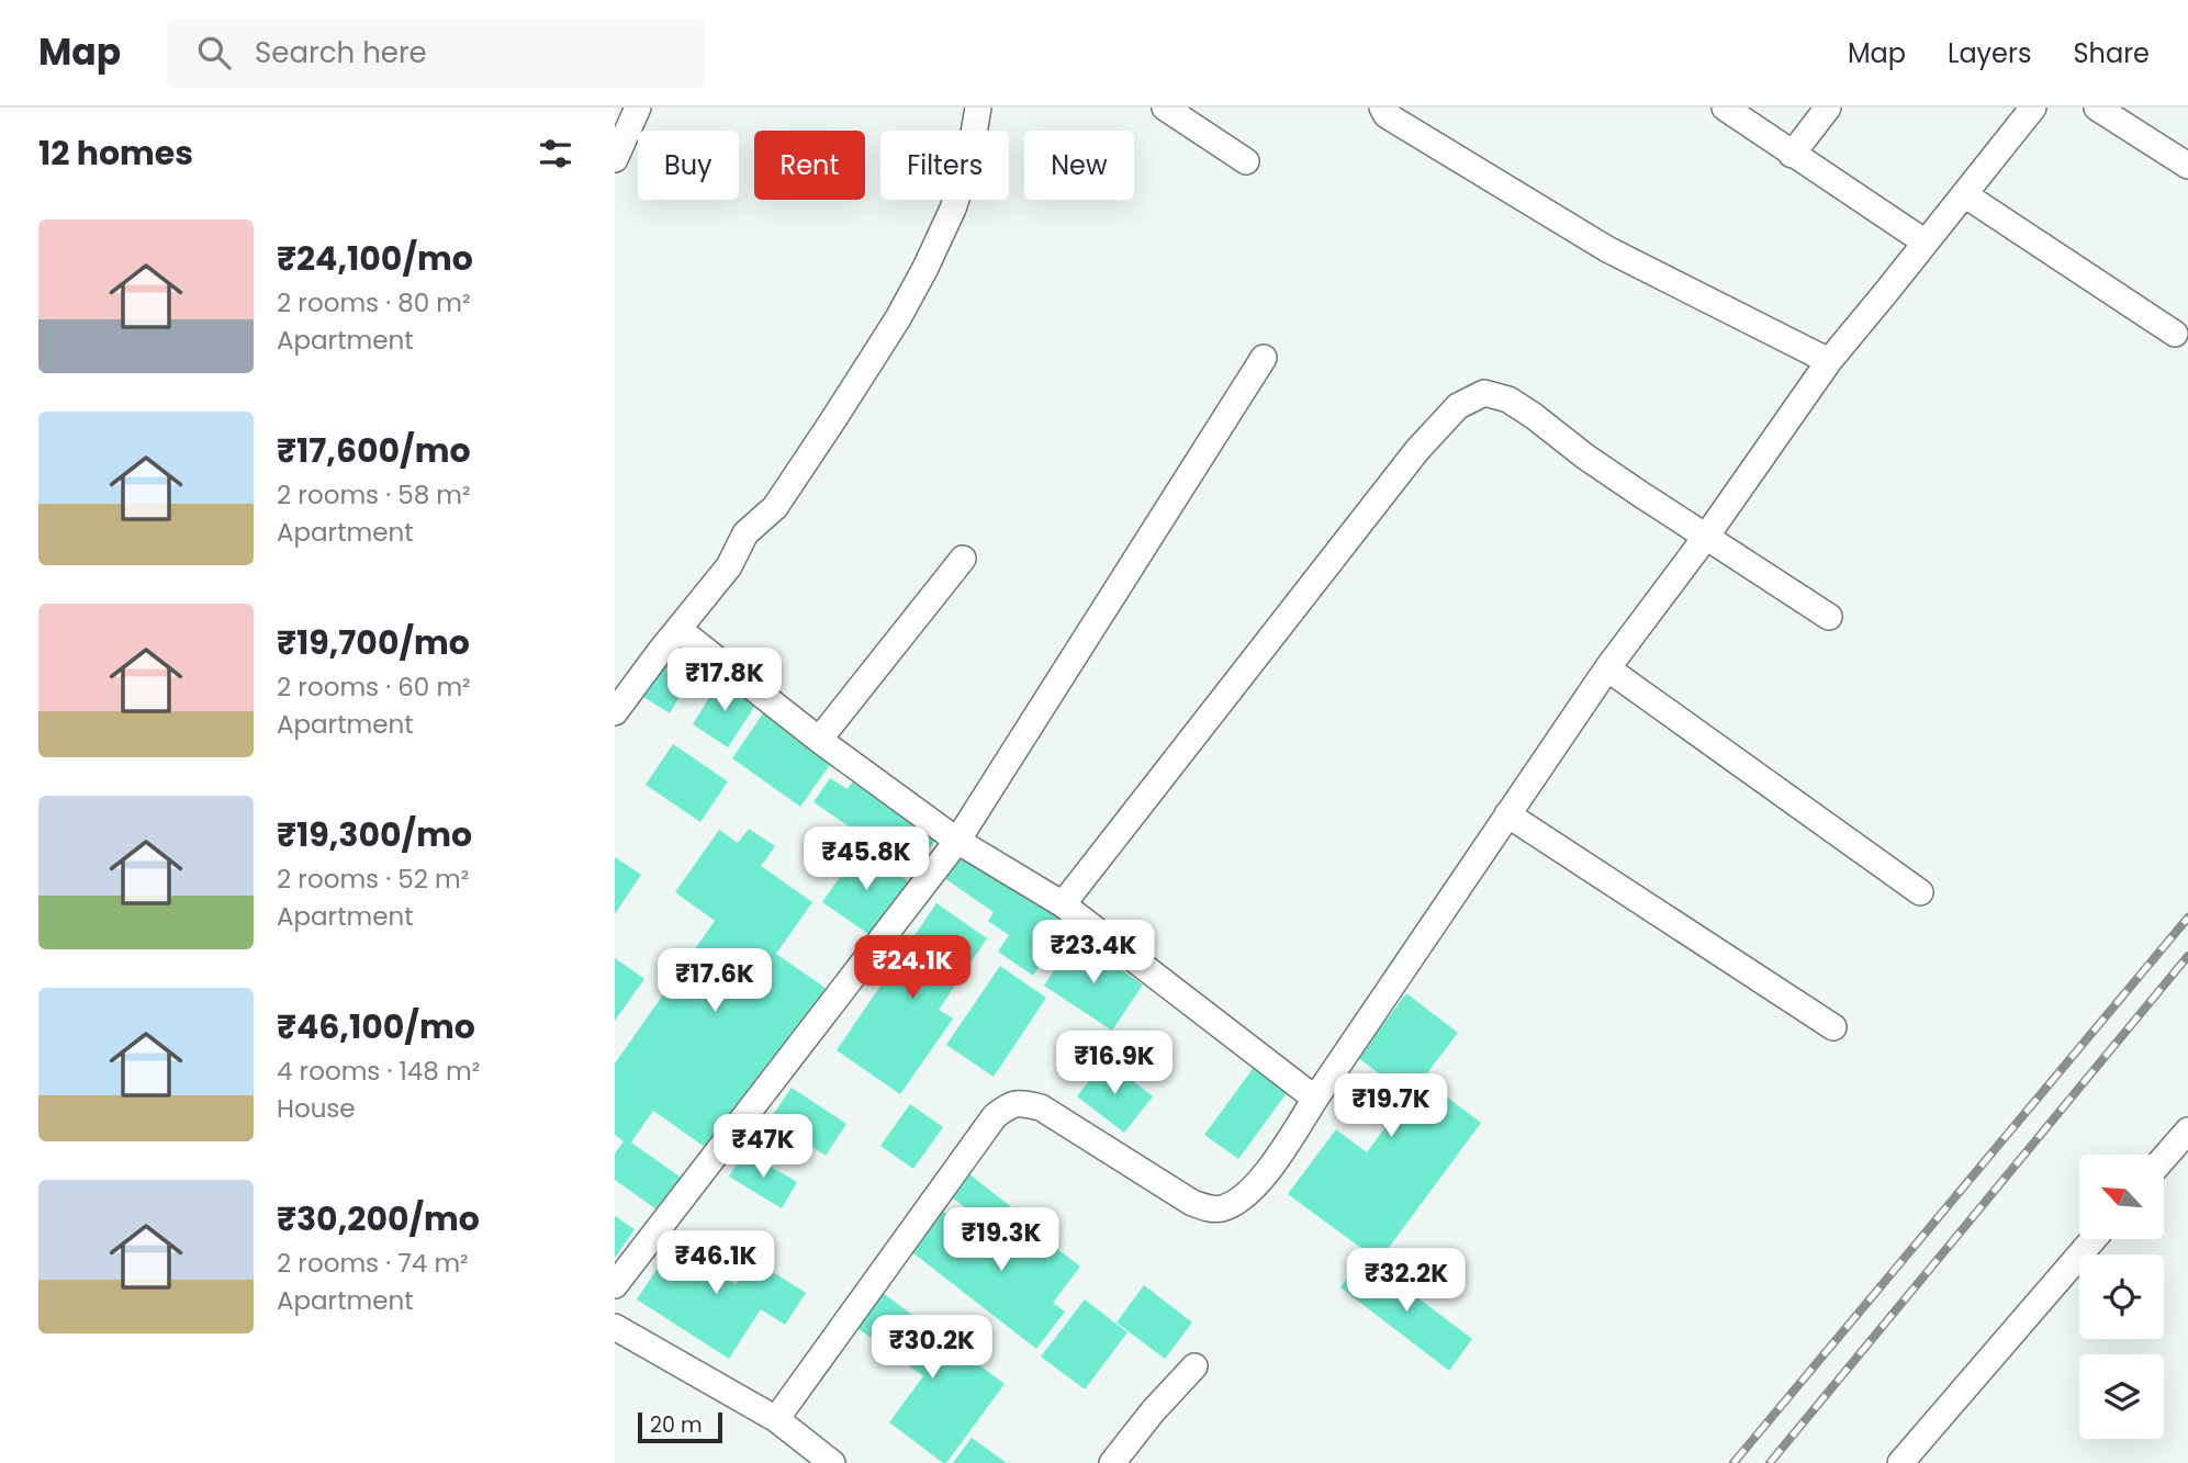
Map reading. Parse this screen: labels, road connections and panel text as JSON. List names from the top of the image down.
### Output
{
  "scale_bar": "20 m",
  "north": "top left",
  "page": {
    "header": "Map",
    "search": "Search here",
    "nav": ["Map", "Layers", "Share"],
    "heading": "12 homes",
    "chip": [
      "Buy",
      "Rent",
      "Filters",
      "New"
    ],
    "list": [
      {
        "name": "₹24,100/mo",
        "note": "2 rooms · 80 m² · Apartment"
      },
      {
        "name": "₹17,600/mo",
        "note": "2 rooms · 58 m² · Apartment"
      },
      {
        "name": "₹19,700/mo",
        "note": "2 rooms · 60 m² · Apartment"
      },
      {
        "name": "₹19,300/mo",
        "note": "2 rooms · 52 m² · Apartment"
      },
      {
        "name": "₹46,100/mo",
        "note": "4 rooms · 148 m² · House"
      },
      {
        "name": "₹30,200/mo",
        "note": "2 rooms · 74 m² · Apartment"
      }
    ],
    "price": [
      "₹17.8K",
      "₹45.8K",
      "₹23.4K",
      "₹24.1K",
      "₹17.6K",
      "₹16.9K",
      "₹19.7K",
      "₹47K",
      "₹19.3K",
      "₹46.1K",
      "₹32.2K",
      "₹30.2K"
    ],
    "scale": "20 m"
  }
}
